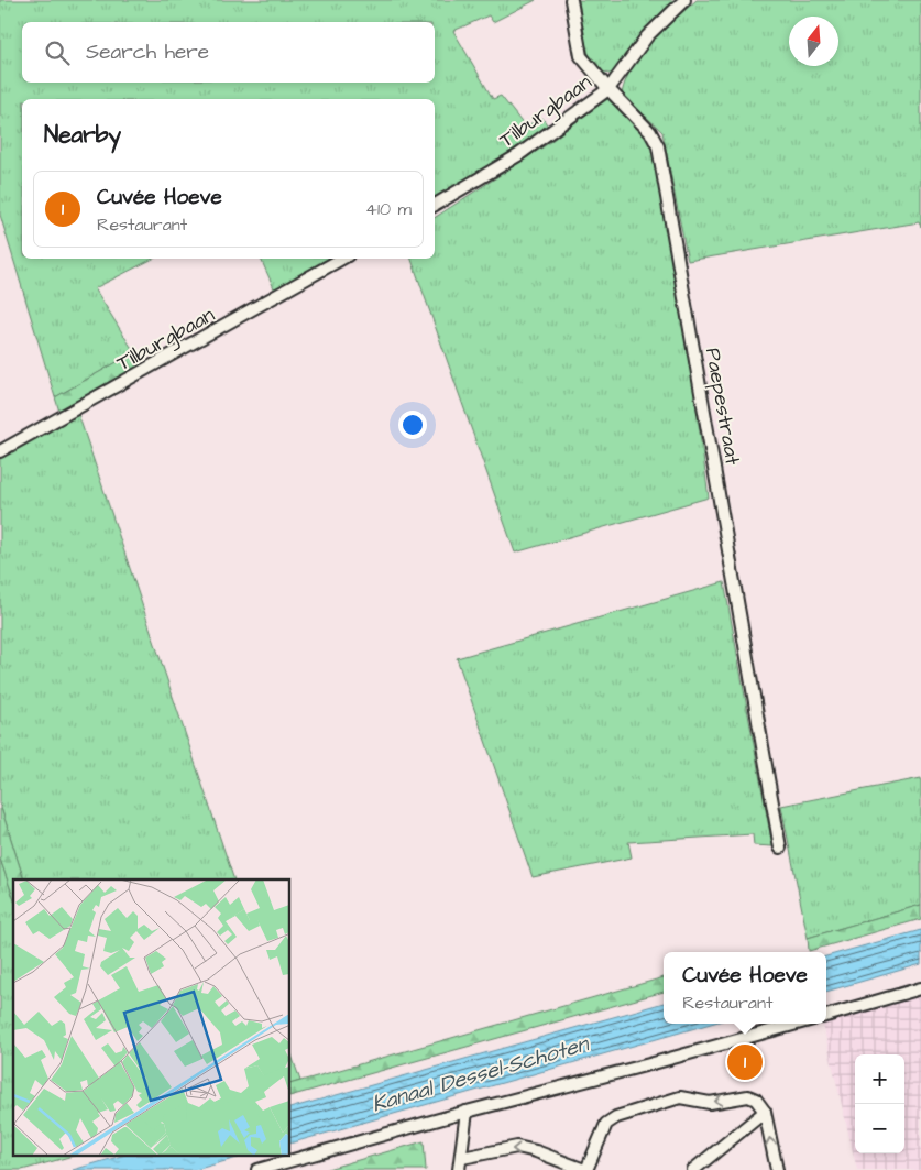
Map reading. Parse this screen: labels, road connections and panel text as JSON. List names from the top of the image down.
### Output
{
  "streets": {
    "street": ["Tilburgbaan", "Paepestraat"]
  },
  "crossings": [
    ["Tilburgbaan", "Paepestraat"]
  ],
  "water": ["Kanaal Dessel-Schoten"],
  "north": "top",
  "page": {
    "search": "Search here",
    "heading": "Nearby",
    "list": [
      {
        "mark": "1",
        "name": "Cuvée Hoeve",
        "note": "Restaurant",
        "value": "410 m"
      }
    ],
    "popup": ["Cuvée Hoeve", "Restaurant"],
    "pins": "1",
    "map_buttons": ["+", "−"]
  }
}
